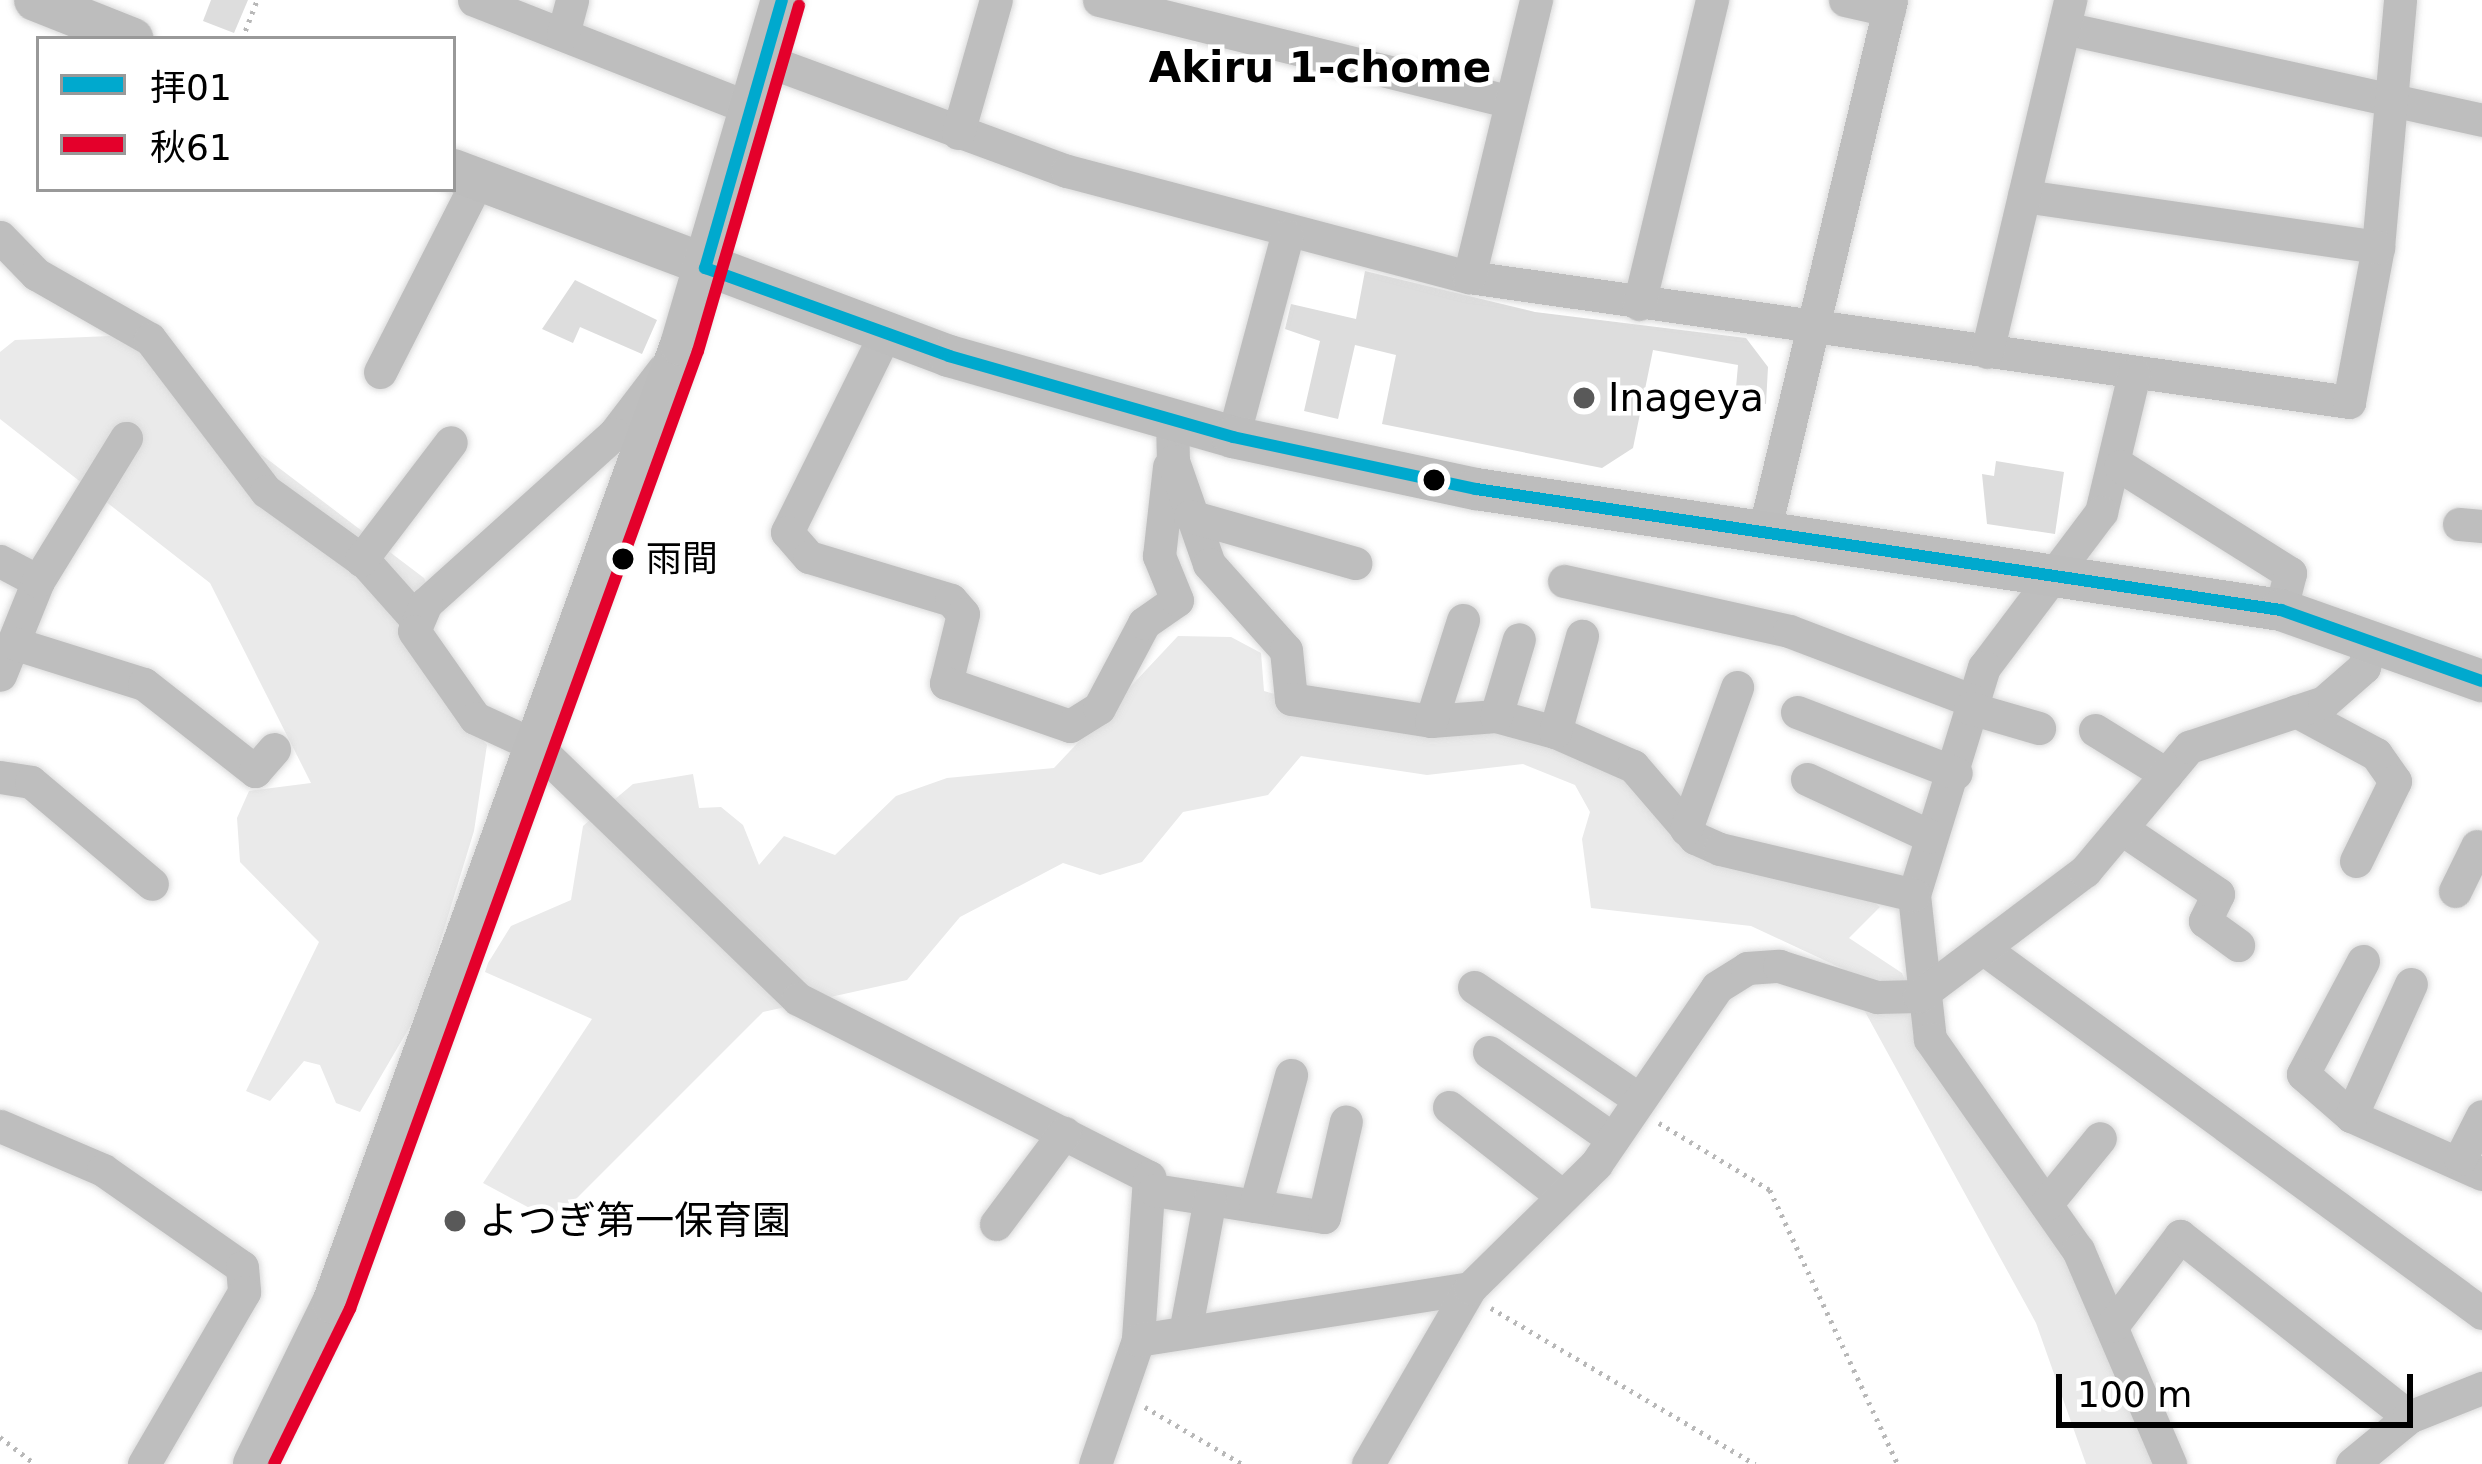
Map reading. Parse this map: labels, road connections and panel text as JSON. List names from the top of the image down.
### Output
{
  "districts": ["Akiru 1-chome"],
  "places": ["Inageya", "雨間", "よつぎ第一保育園"],
  "lines": ["transit line 拝01", "transit line 秋61"],
  "legend": ["拝01", "秋61"],
  "scale_bar": "100 m"
}
